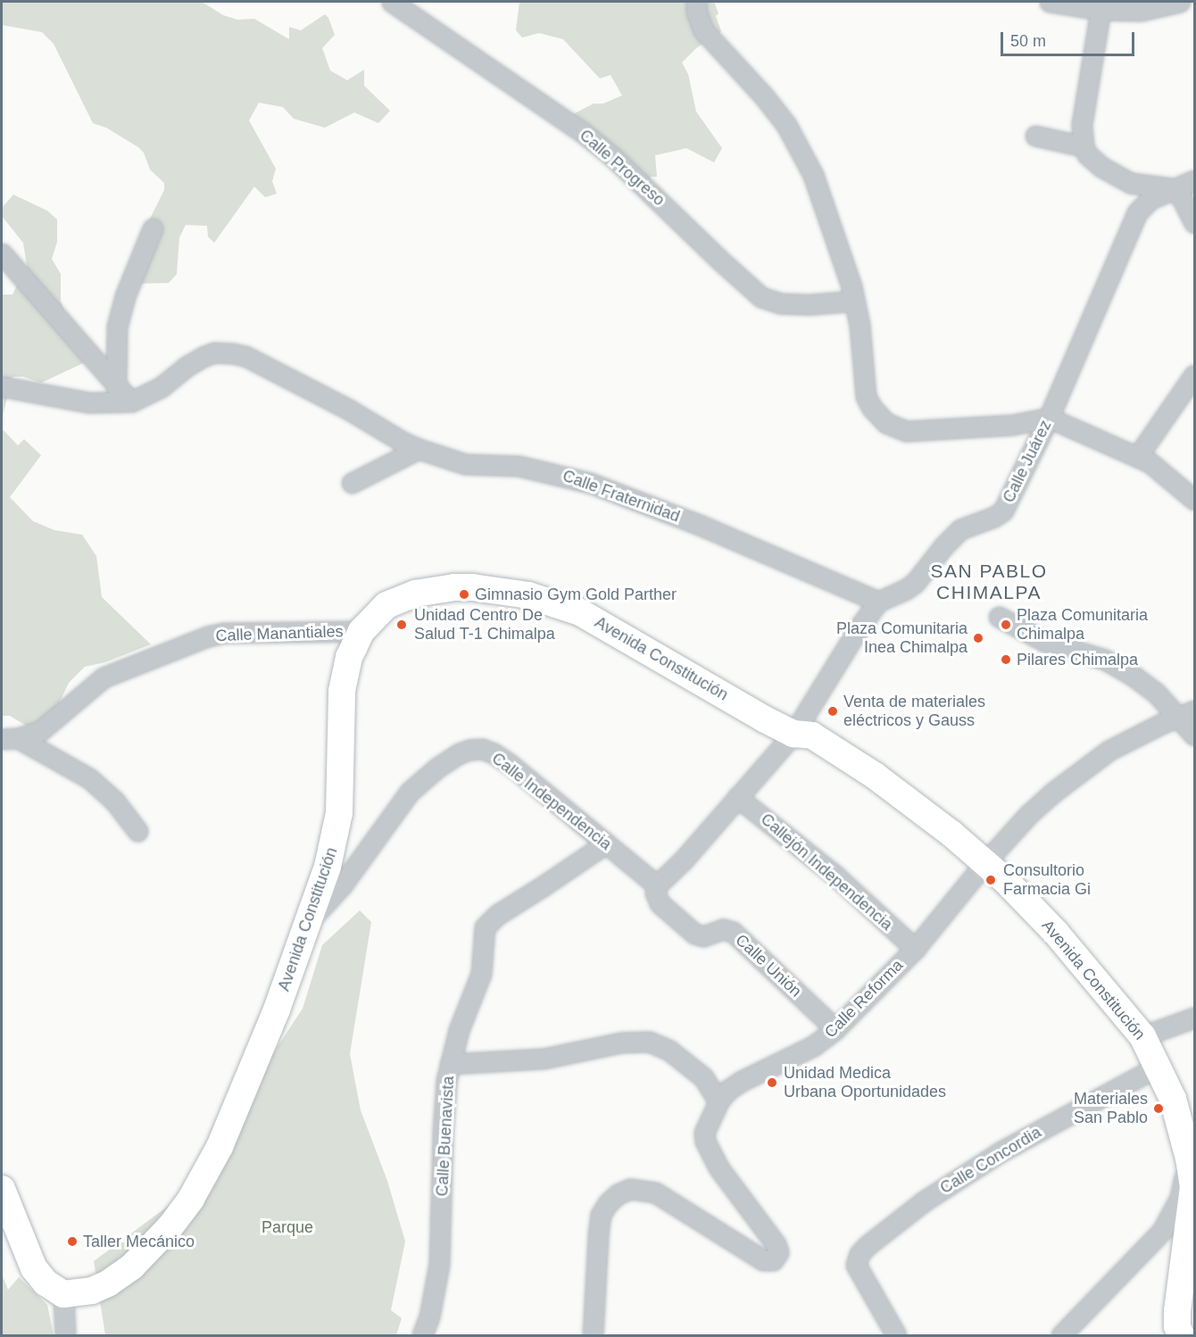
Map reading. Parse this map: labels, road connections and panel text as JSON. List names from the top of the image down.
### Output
{
  "streets": {
    "main road": ["Avenida Constitución"],
    "street": [
      "Calle Progreso",
      "Calle Juárez",
      "Calle Fraternidad",
      "Calle Manantiales",
      "Calle Independencia",
      "Callejón Independencia",
      "Calle Unión",
      "Calle Reforma",
      "Calle Buenavista",
      "Calle Concordia"
    ]
  },
  "crossings": [
    ["Calle Juárez", "Calle Fraternidad"],
    ["Calle Manantiales", "Avenida Constitución"],
    ["Avenida Constitución", "Calle Independencia"],
    ["Avenida Constitución", "Calle Reforma"],
    ["Avenida Constitución", "Calle Concordia"],
    ["Calle Independencia", "Calle Unión"],
    ["Calle Independencia", "Calle Buenavista"],
    ["Callejón Independencia", "Calle Reforma"],
    ["Calle Unión", "Calle Reforma"]
  ],
  "districts": ["SAN PABLO CHIMALPA"],
  "parks": ["Parque"],
  "places": [
    "Gimnasio Gym Gold Parther",
    "Unidad Centro De Salud T-1 Chimalpa",
    "Plaza Comunitaria Chimalpa",
    "Plaza Comunitaria Inea Chimalpa",
    "Pilares Chimalpa",
    "Venta de materiales eléctricos y Gauss",
    "Consultorio Farmacia Gi",
    "Unidad Medica Urbana Oportunidades",
    "Materiales San Pablo",
    "Taller Mecánico"
  ],
  "scale_bar": "50 m"
}
